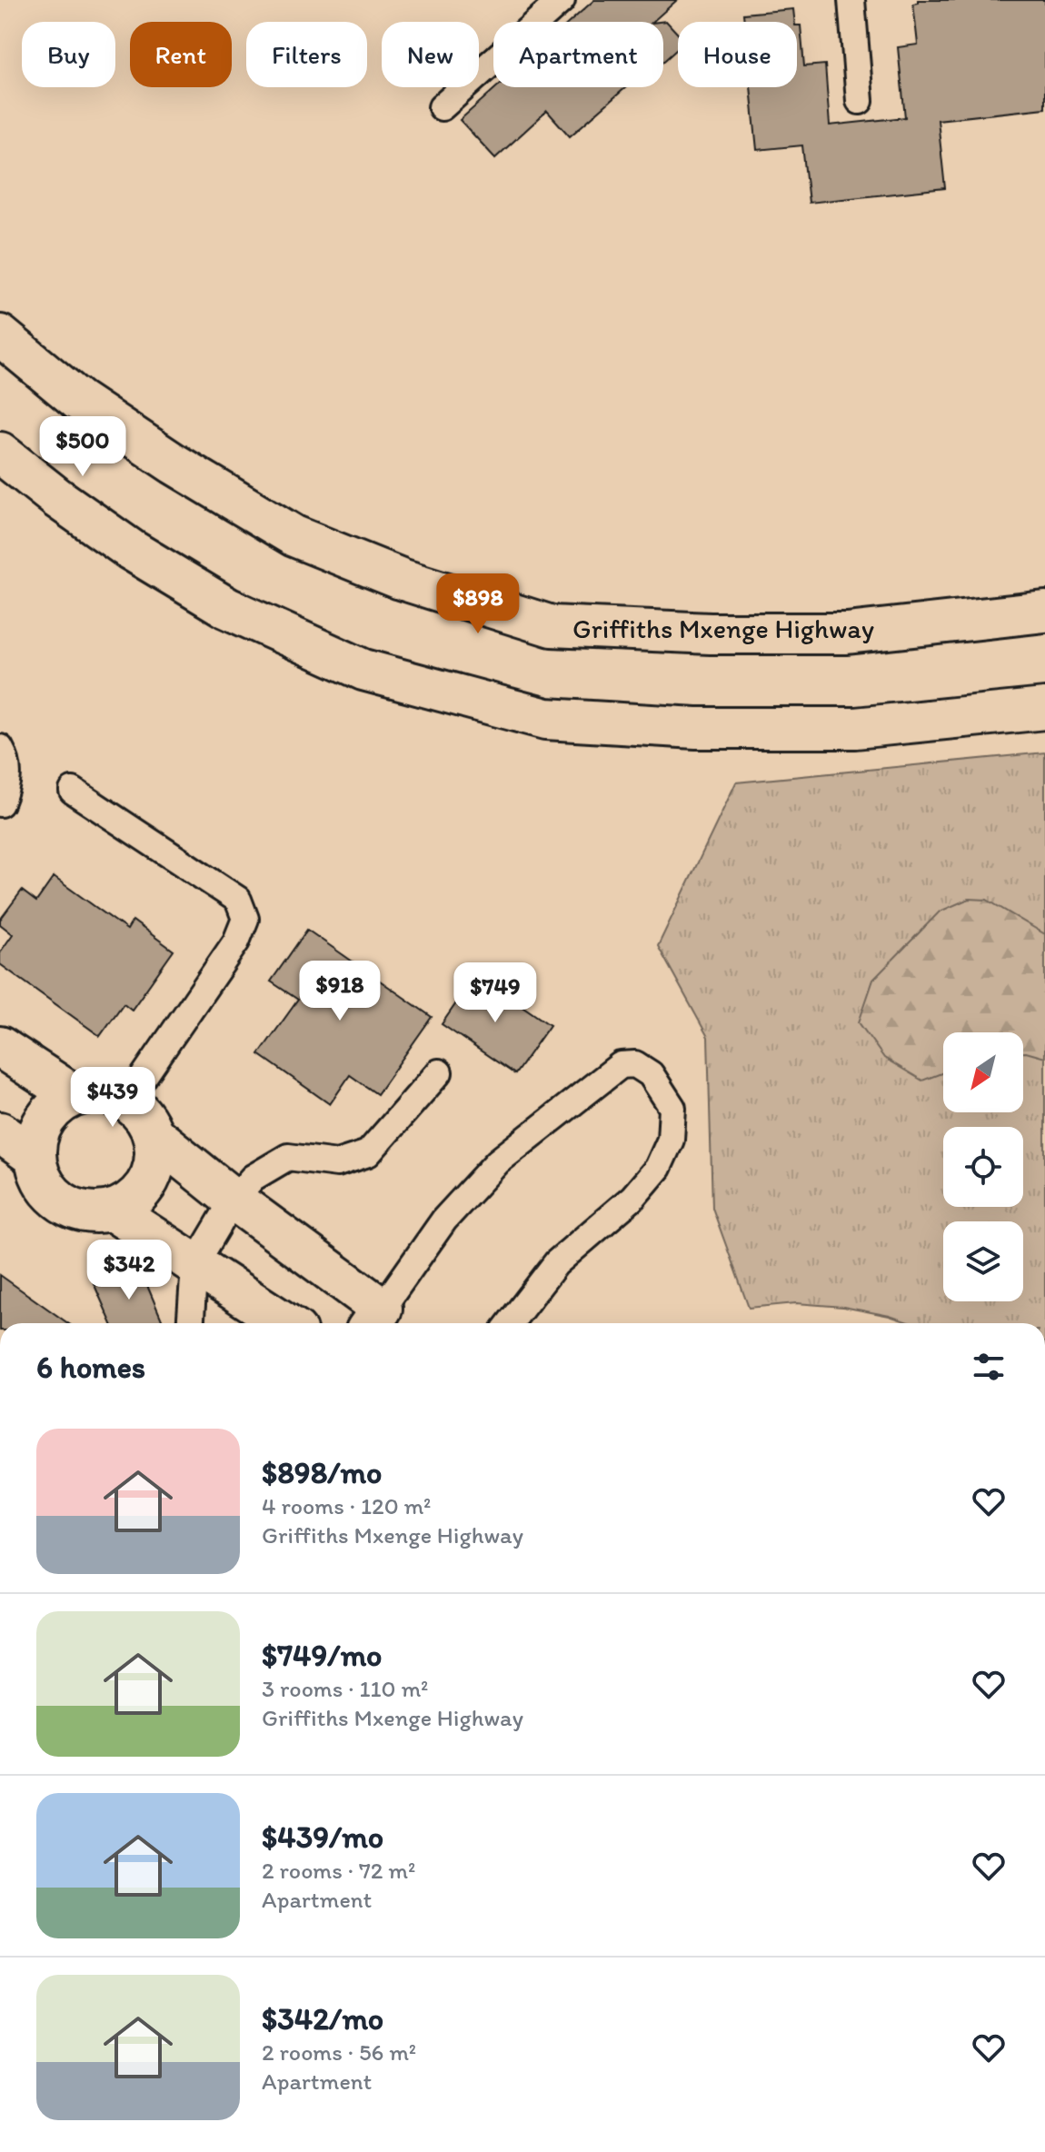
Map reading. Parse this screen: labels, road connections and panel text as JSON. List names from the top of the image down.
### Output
{
  "streets": {
    "street": ["Griffiths Mxenge Highway"]
  },
  "north": "bottom left",
  "page": {
    "chip": [
      "Buy",
      "Rent",
      "Filters",
      "New",
      "Apartment",
      "House"
    ],
    "price": [
      "$500",
      "$898",
      "$918",
      "$749",
      "$439",
      "$342"
    ],
    "heading": "6 homes",
    "list": [
      {
        "name": "$898/mo",
        "note": "4 rooms · 120 m² · Griffiths Mxenge Highway"
      },
      {
        "name": "$749/mo",
        "note": "3 rooms · 110 m² · Griffiths Mxenge Highway"
      },
      {
        "name": "$439/mo",
        "note": "2 rooms · 72 m² · Apartment"
      },
      {
        "name": "$342/mo",
        "note": "2 rooms · 56 m² · Apartment"
      }
    ]
  }
}
